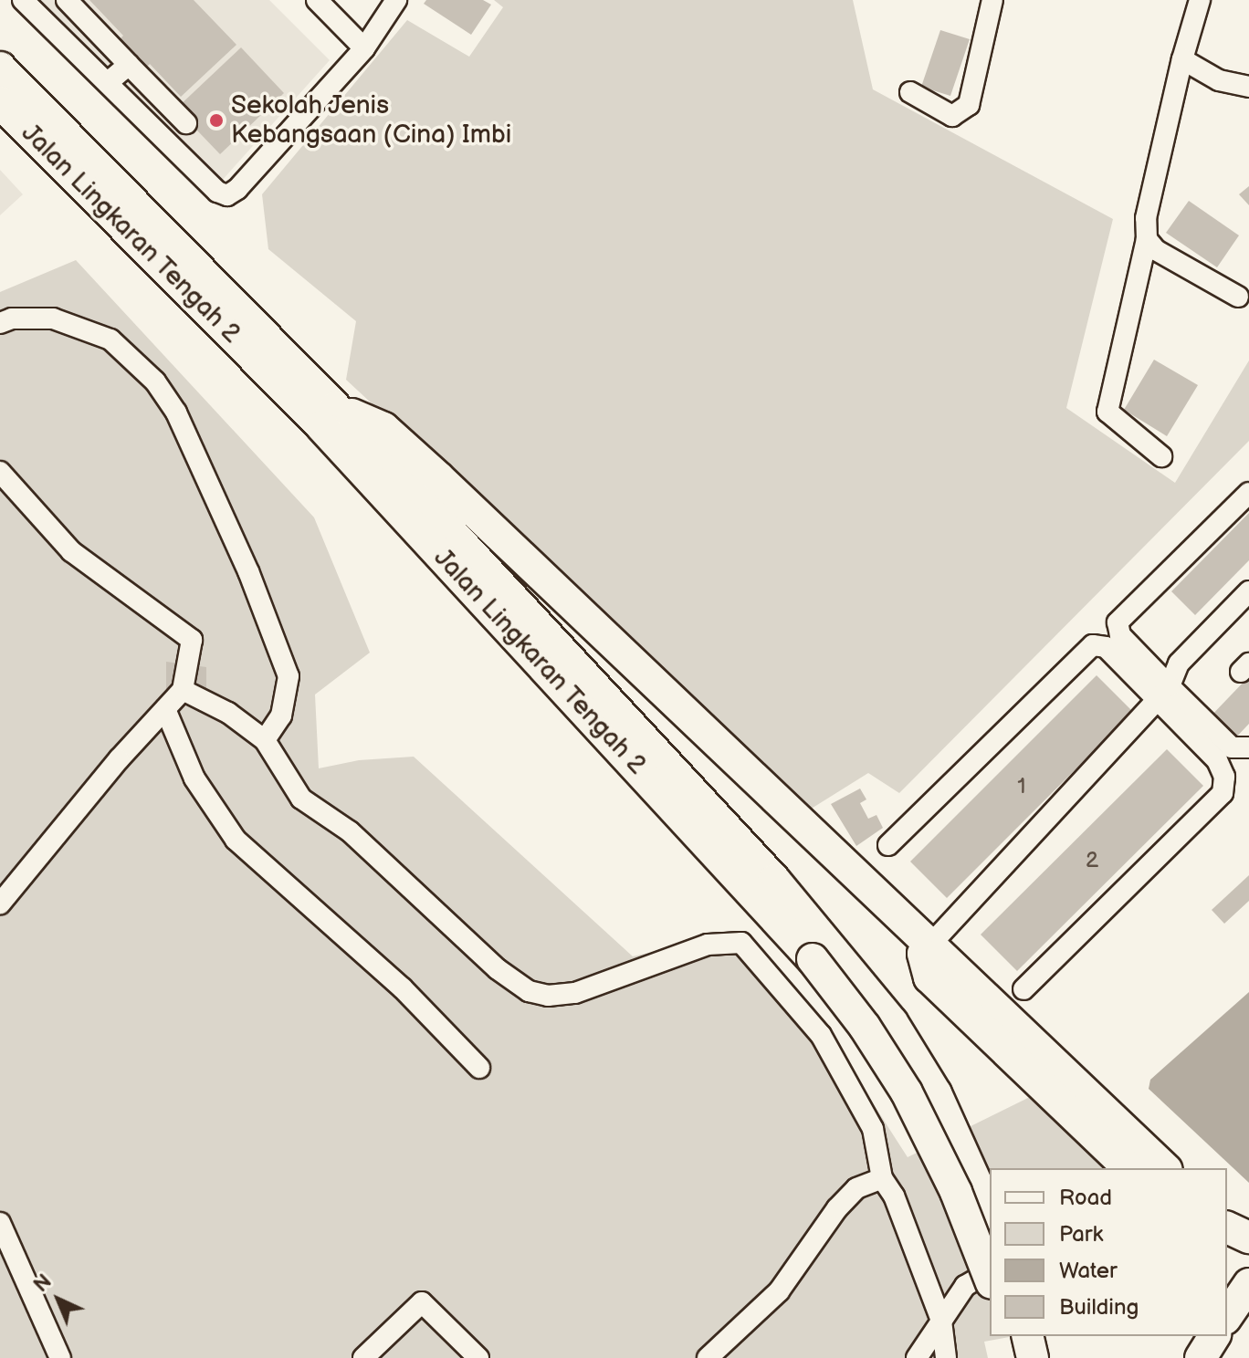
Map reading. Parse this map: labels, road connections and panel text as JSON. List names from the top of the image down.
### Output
{
  "streets": {
    "highway": ["Jalan Lingkaran Tengah 2"]
  },
  "places": ["Sekolah Jenis Kebangsaan (Cina) Imbi"],
  "house_numbers": ["1", "2"],
  "legend": [
    "Road",
    "Park",
    "Water",
    "Building"
  ],
  "north": "top left"
}
